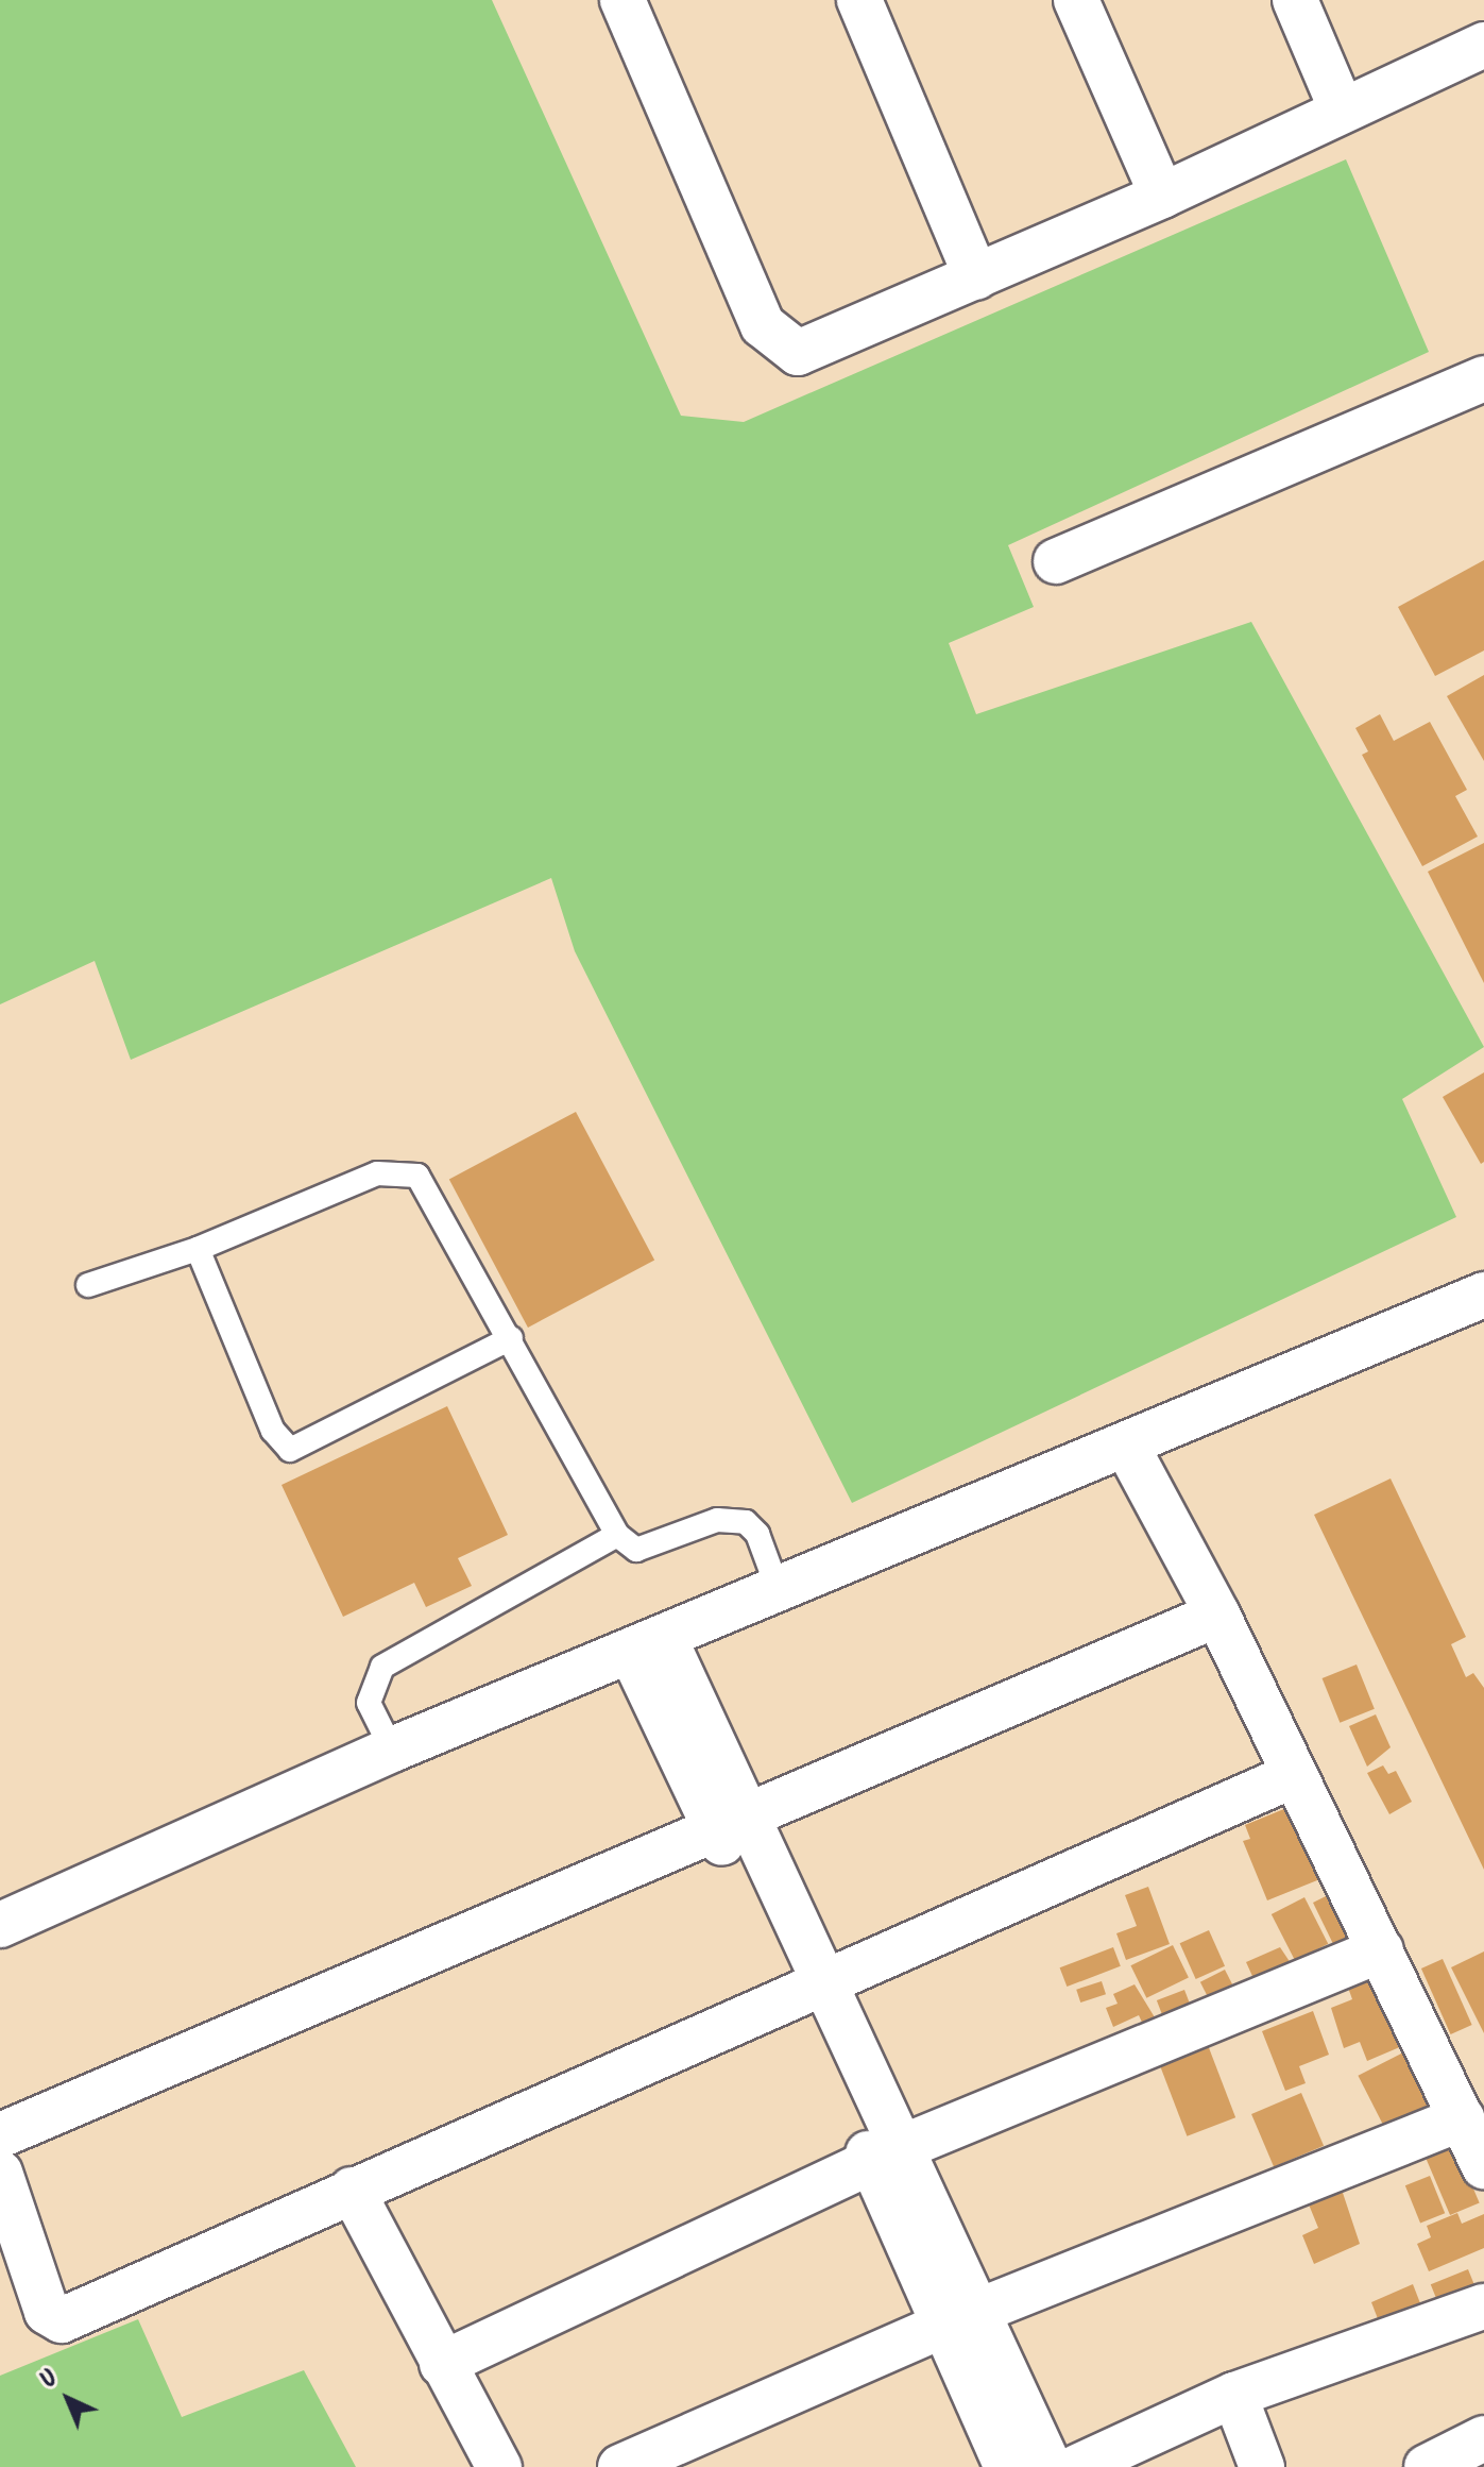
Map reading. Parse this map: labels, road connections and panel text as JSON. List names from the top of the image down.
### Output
{
  "north": "top left"
}
